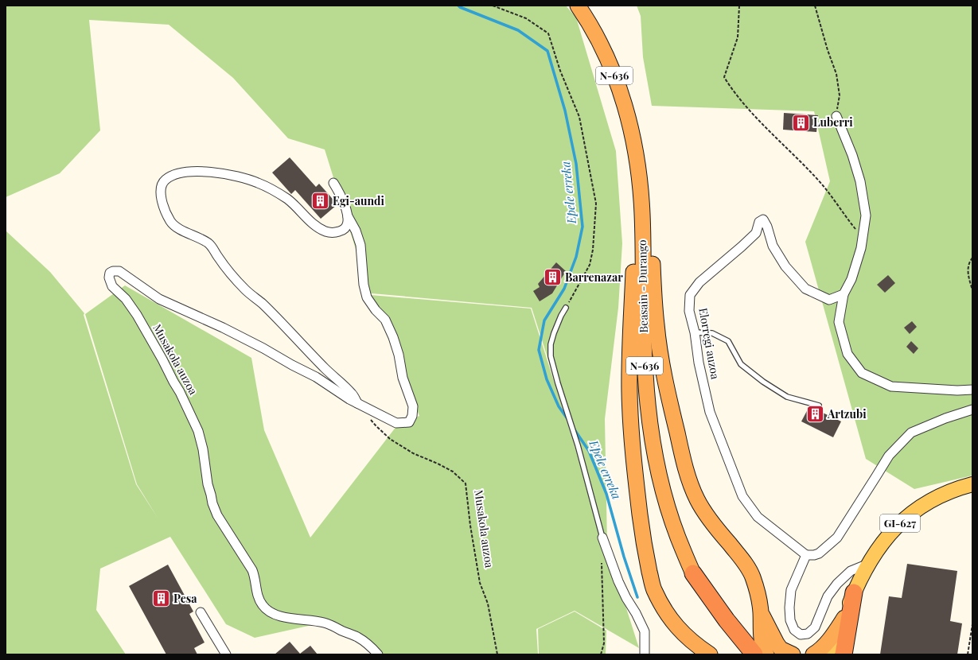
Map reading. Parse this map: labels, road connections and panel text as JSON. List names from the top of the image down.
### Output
{
  "streets": {
    "highway": ["N-636", "Beasain - Durango"],
    "main road": ["GI-627"],
    "street": ["Elorregi auzoa", "Musakola auzoa"]
  },
  "water": ["Epele erreka"],
  "places": {
    "building": [
      "Luberri",
      "Egi-aundi",
      "Barrenazar",
      "Artzubi",
      "Pesa"
    ]
  }
}
